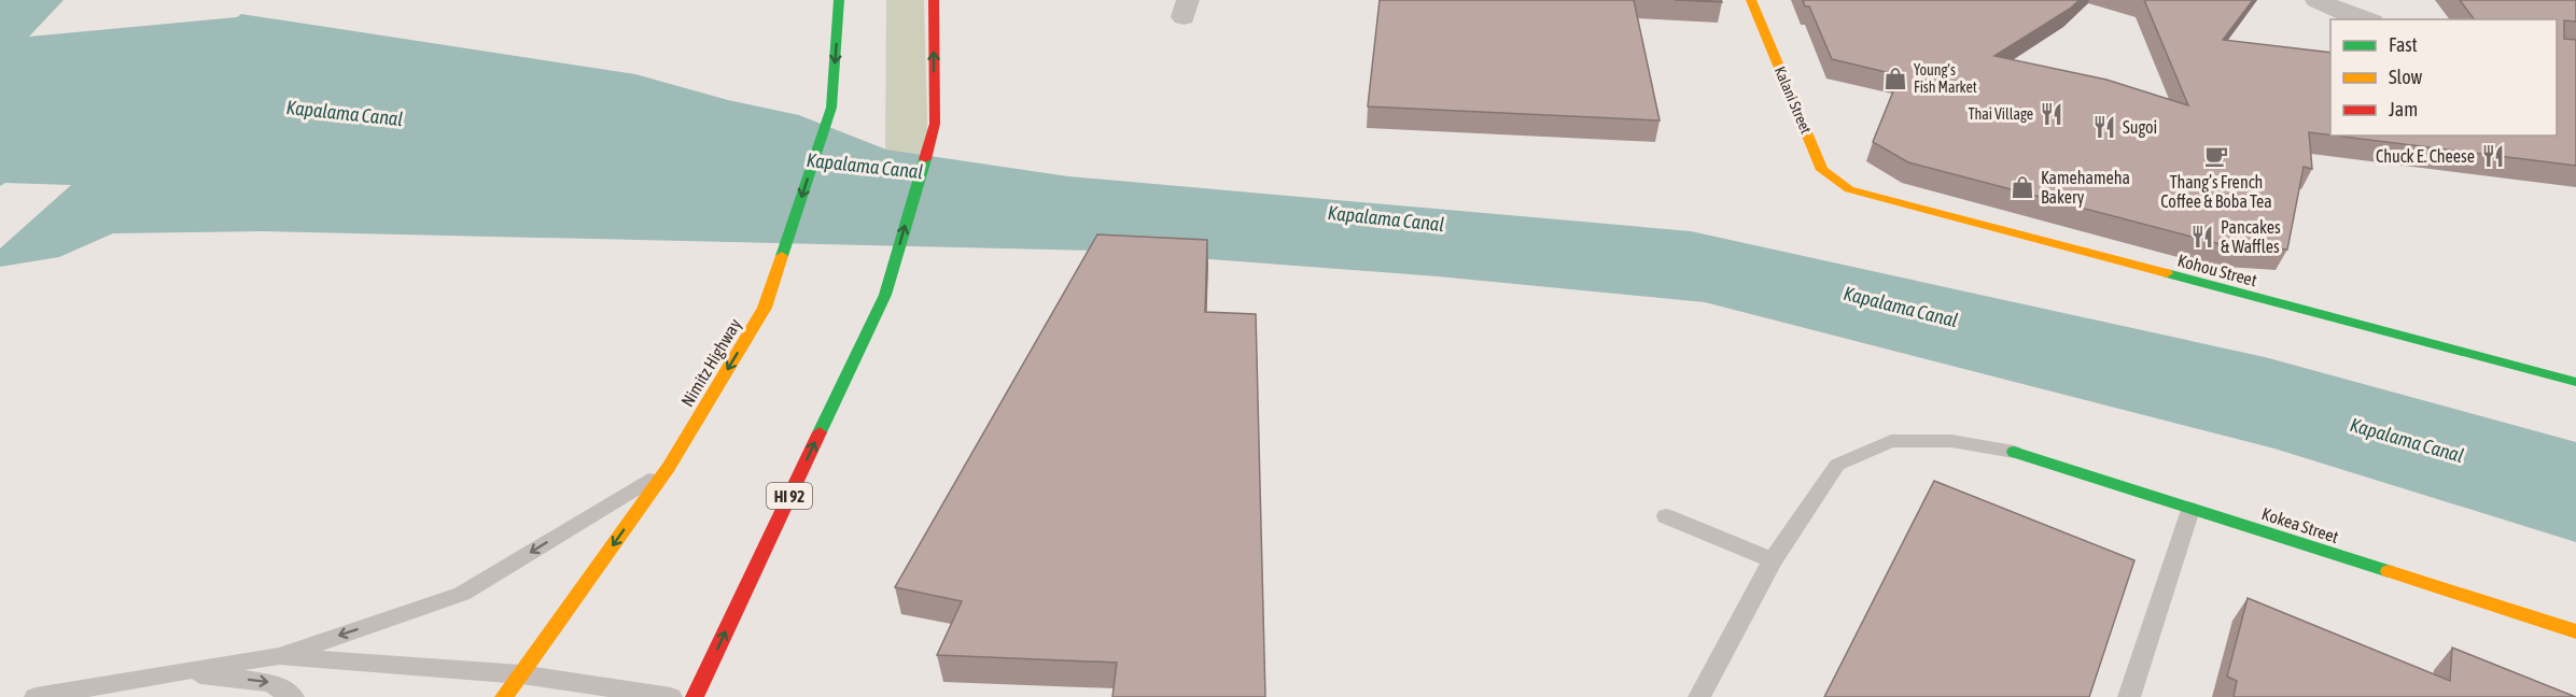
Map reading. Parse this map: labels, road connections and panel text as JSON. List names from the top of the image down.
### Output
{
  "streets": {
    "main road": [
      "Kalani Street",
      "Kohou Street",
      "Nimitz Highway",
      "HI 92",
      "Kokea Street"
    ]
  },
  "crossings": [
    ["Kalani Street", "Kohou Street"]
  ],
  "water": ["Kapalama Canal"],
  "places": {
    "shop": ["Young’s Fish Market", "Kamehameha Bakery"],
    "restaurant": [
      "Thai Village",
      "Sugoi",
      "Chuck E. Cheese",
      "Pancakes & Waffles"
    ],
    "cafe": ["Thang’s French Coffee & Boba Tea"]
  },
  "legend": ["Fast", "Slow", "Jam"]
}
